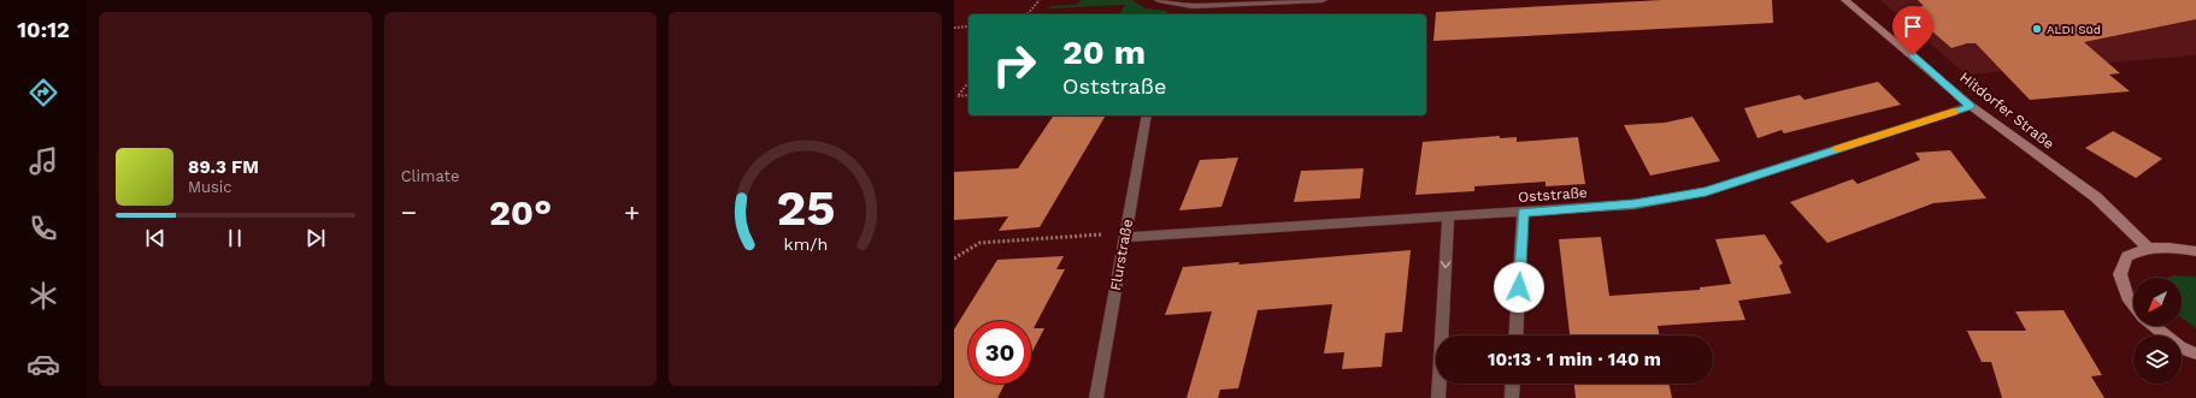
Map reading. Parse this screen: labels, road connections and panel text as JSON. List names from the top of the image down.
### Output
{
  "streets": {
    "street": ["Hitdorfer Straße", "Oststraße", "Flurstraße"]
  },
  "crossings": [
    ["Hitdorfer Straße", "Oststraße"],
    ["Oststraße", "Flurstraße"]
  ],
  "places": ["ALDI Süd"],
  "north": "bottom left",
  "page": {
    "tabs": "10:12",
    "tile": "Climate",
    "turn": ["20 m", "Oststraße"],
    "song": ["89.3 FM", "Music"],
    "heat": ["−", "20°", "+"],
    "limit": "30",
    "trip": "10:13 · 1 min · 140 m",
    "gauge": ["25", "km/h"]
  }
}
